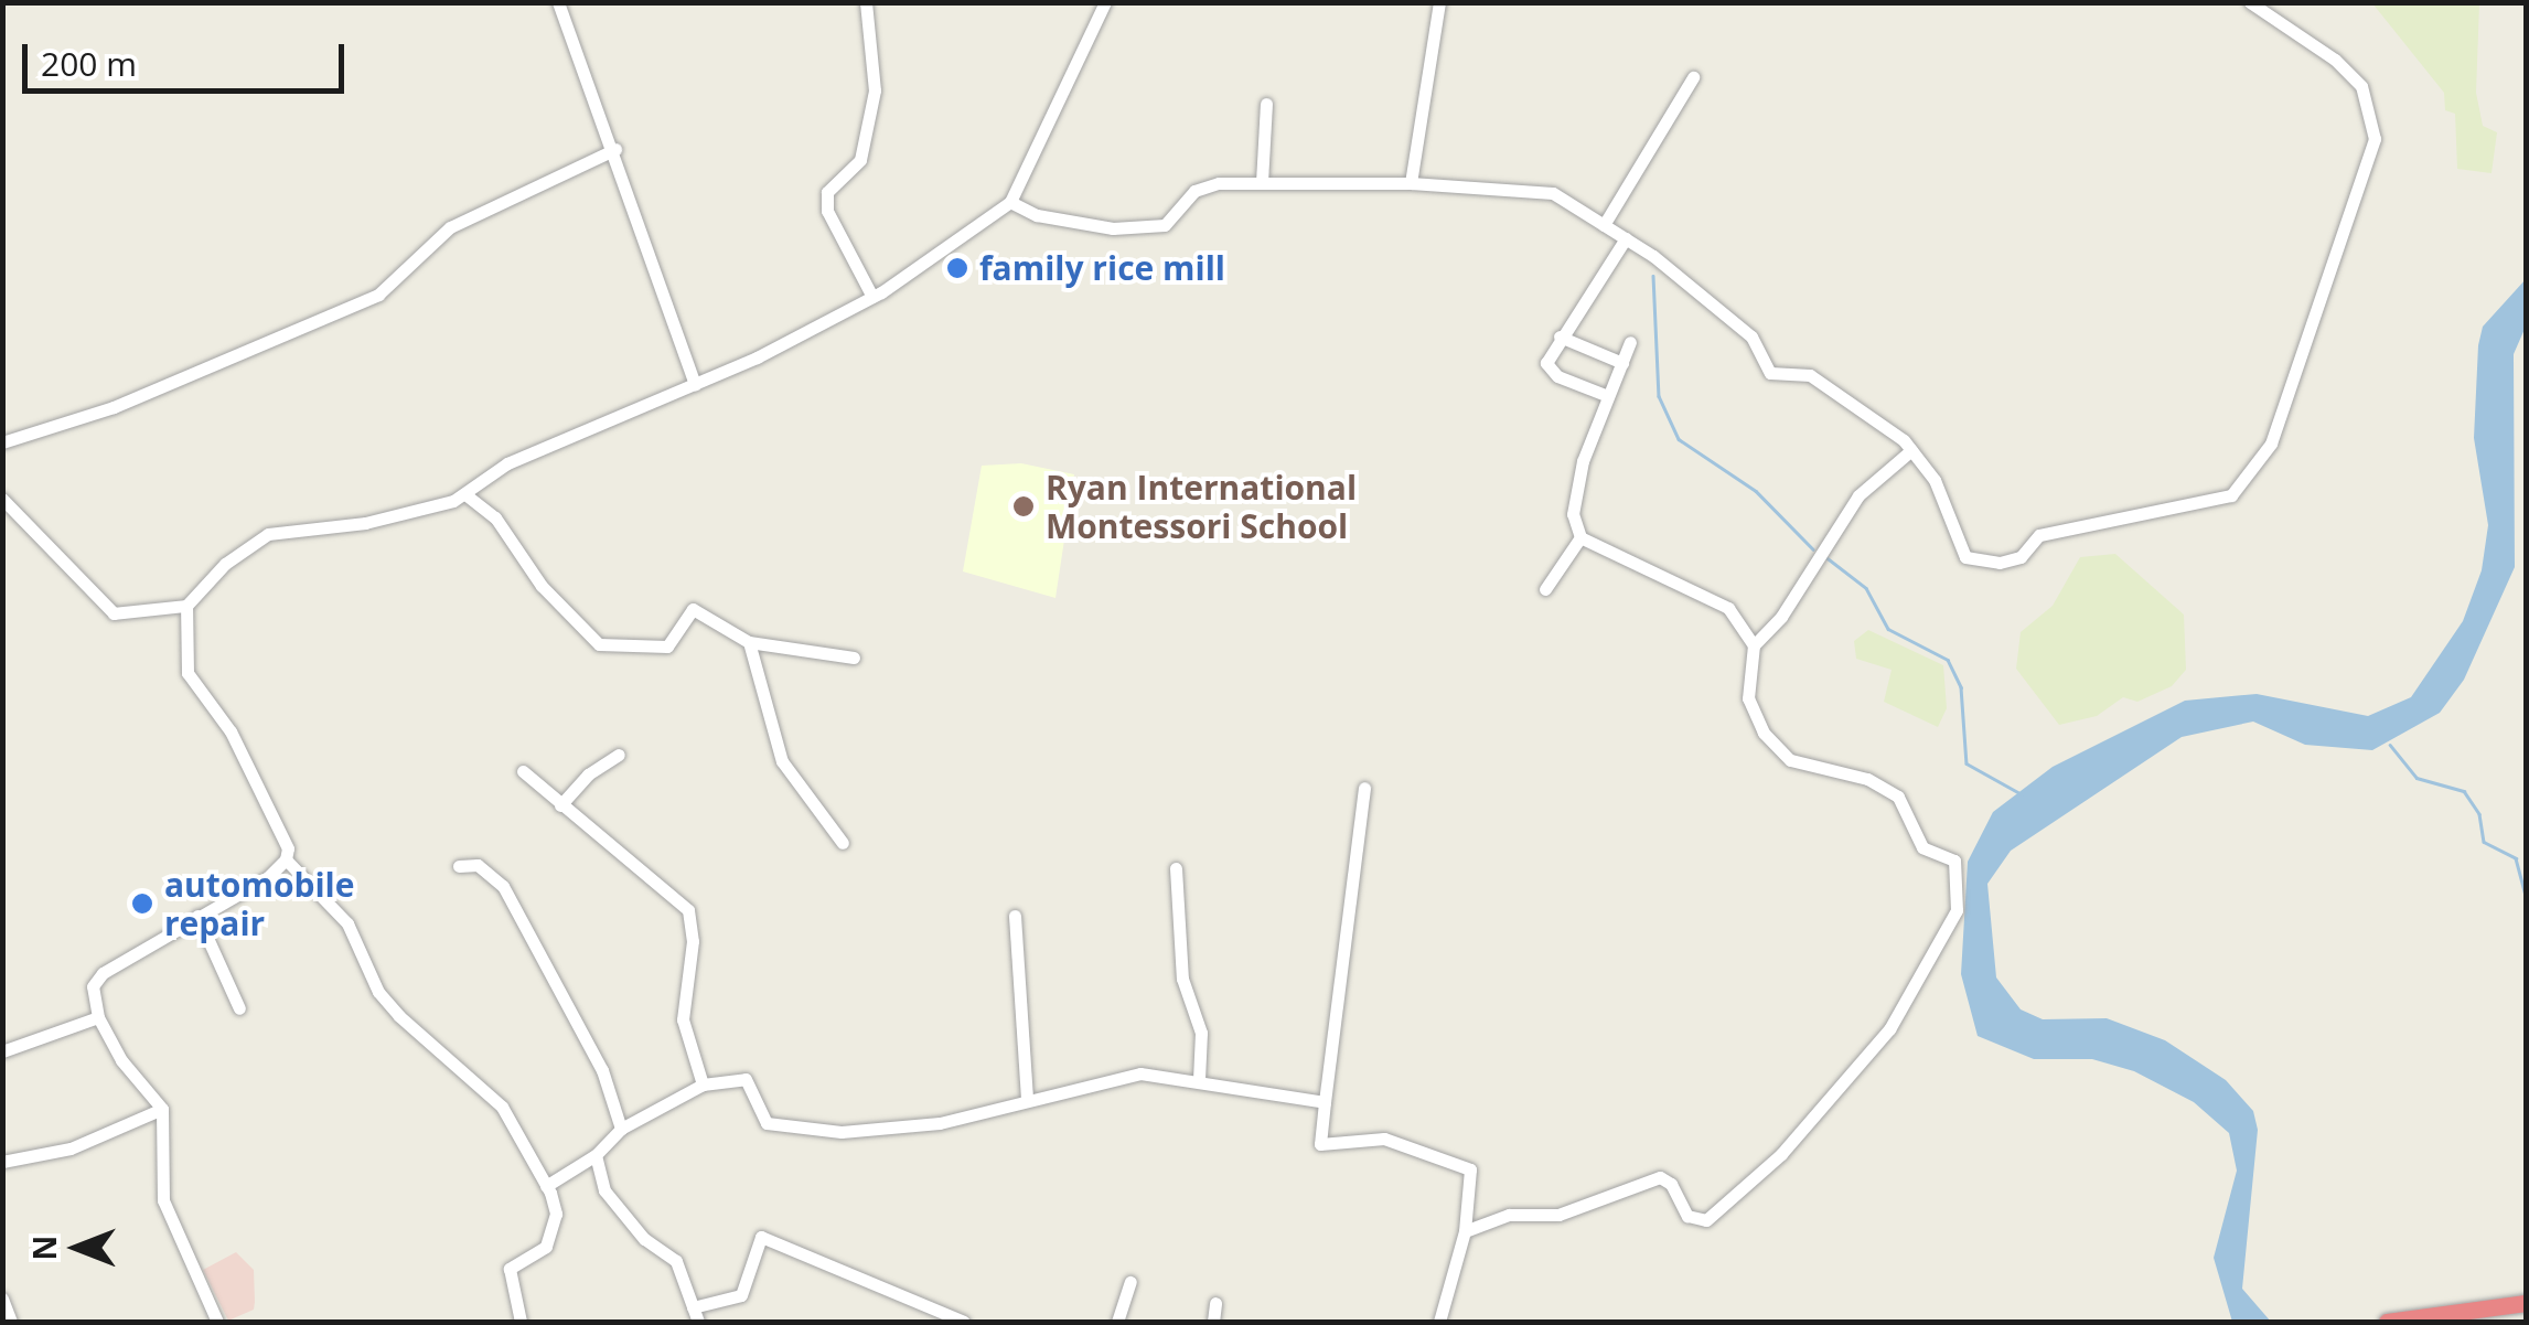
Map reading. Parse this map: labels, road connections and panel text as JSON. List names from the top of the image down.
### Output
{
  "places": ["family rice mill", "Ryan International Montessori School", "automobile repair"],
  "scale_bar": "200 m",
  "north": "left"
}
